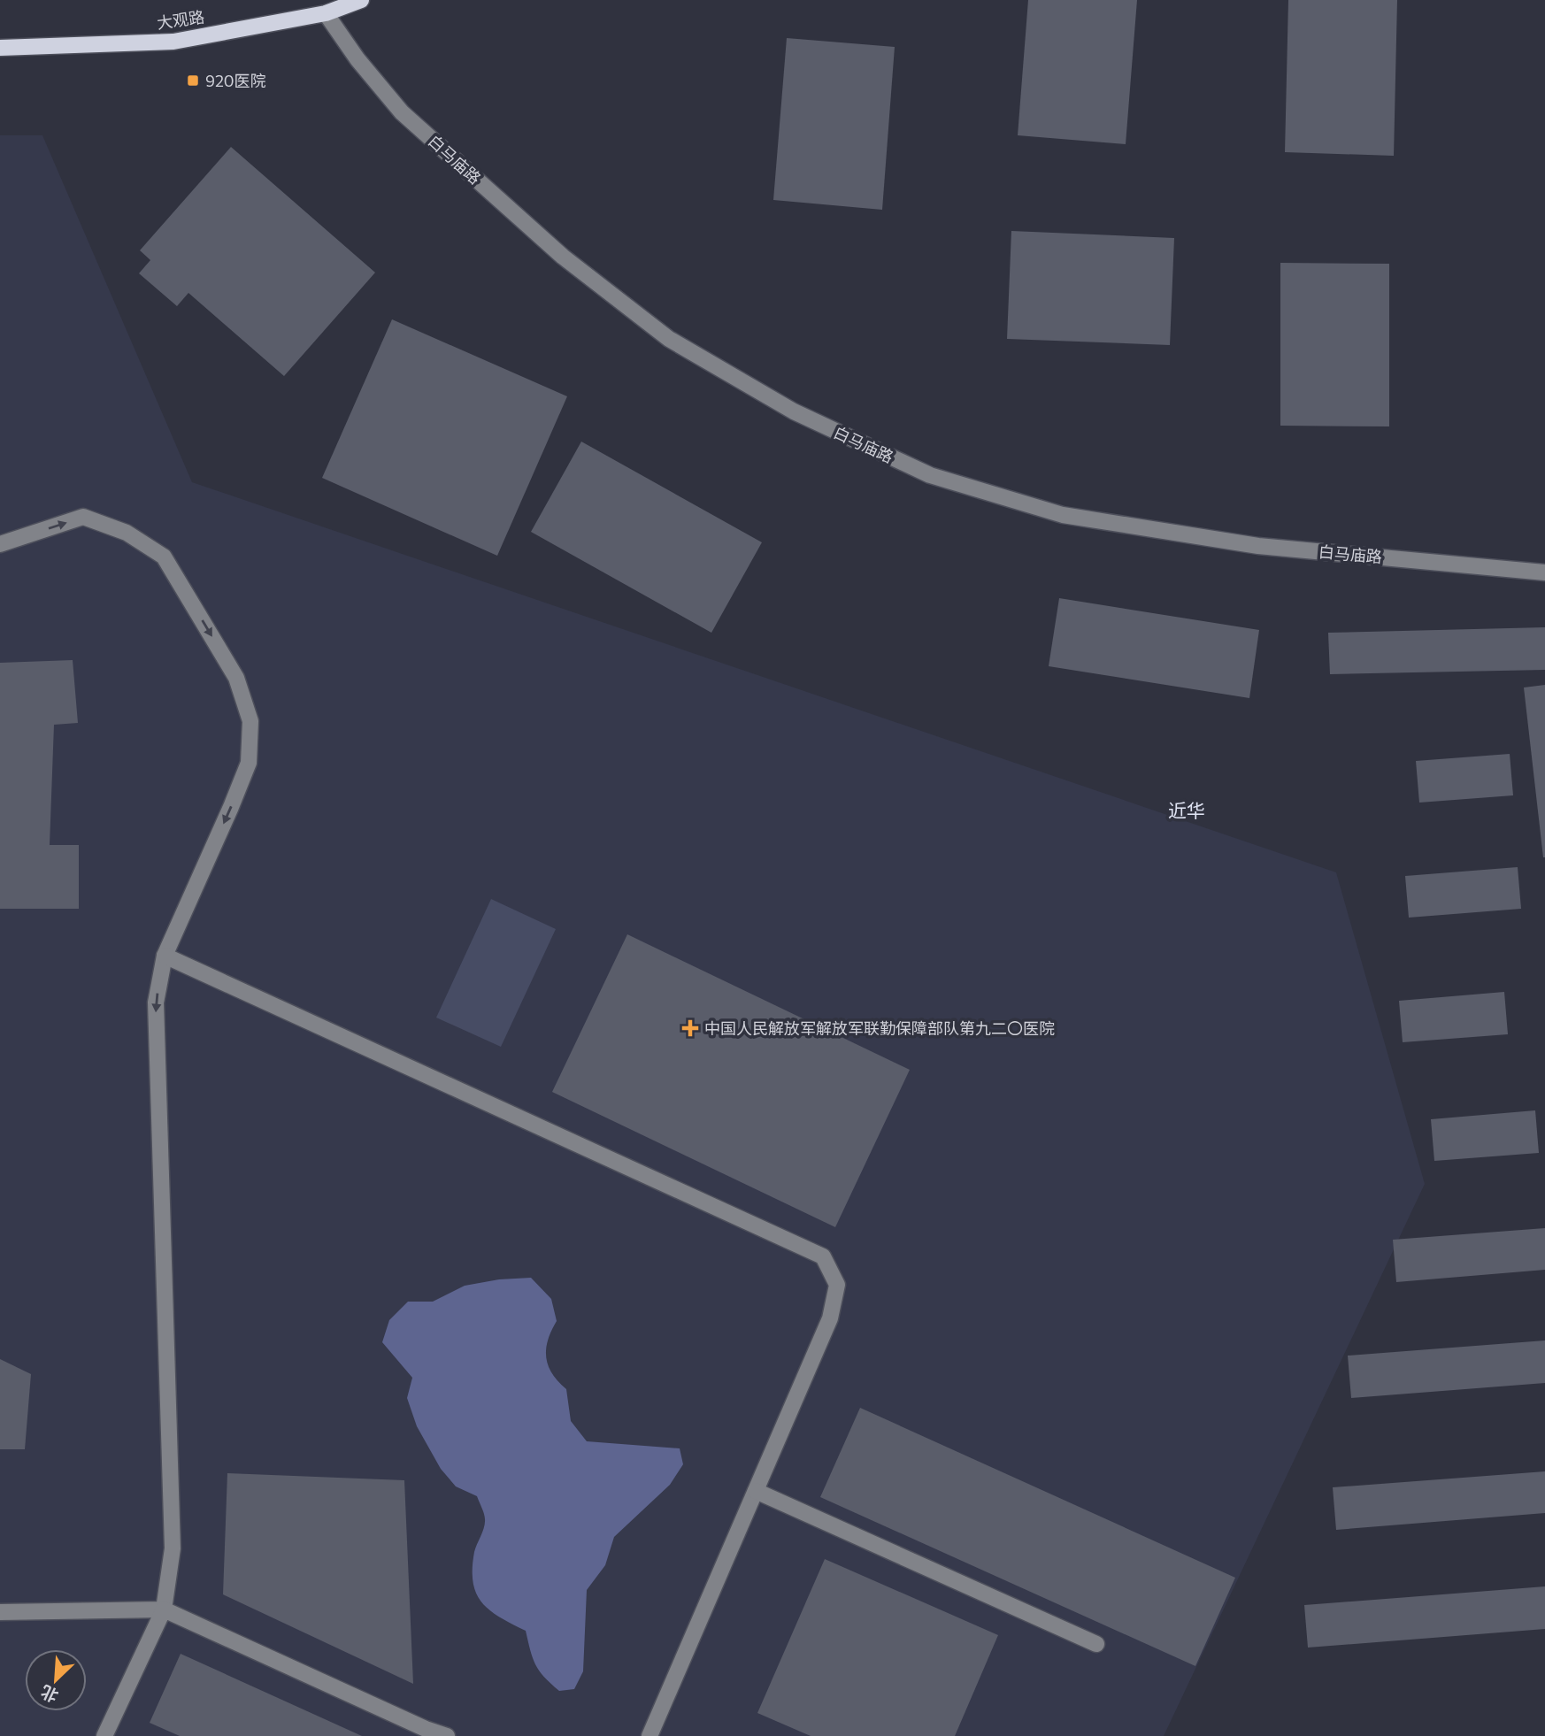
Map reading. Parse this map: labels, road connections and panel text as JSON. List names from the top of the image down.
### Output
{
  "streets": {
    "main road": ["大观路"],
    "street": ["白马庙路"]
  },
  "crossings": [
    ["大观路", "白马庙路"]
  ],
  "districts": ["近华"],
  "places": {
    "transit": ["920医院"],
    "health": ["中国人民解放军解放军联勤保障部队第九二〇医院"]
  },
  "north": "bottom left"
}
